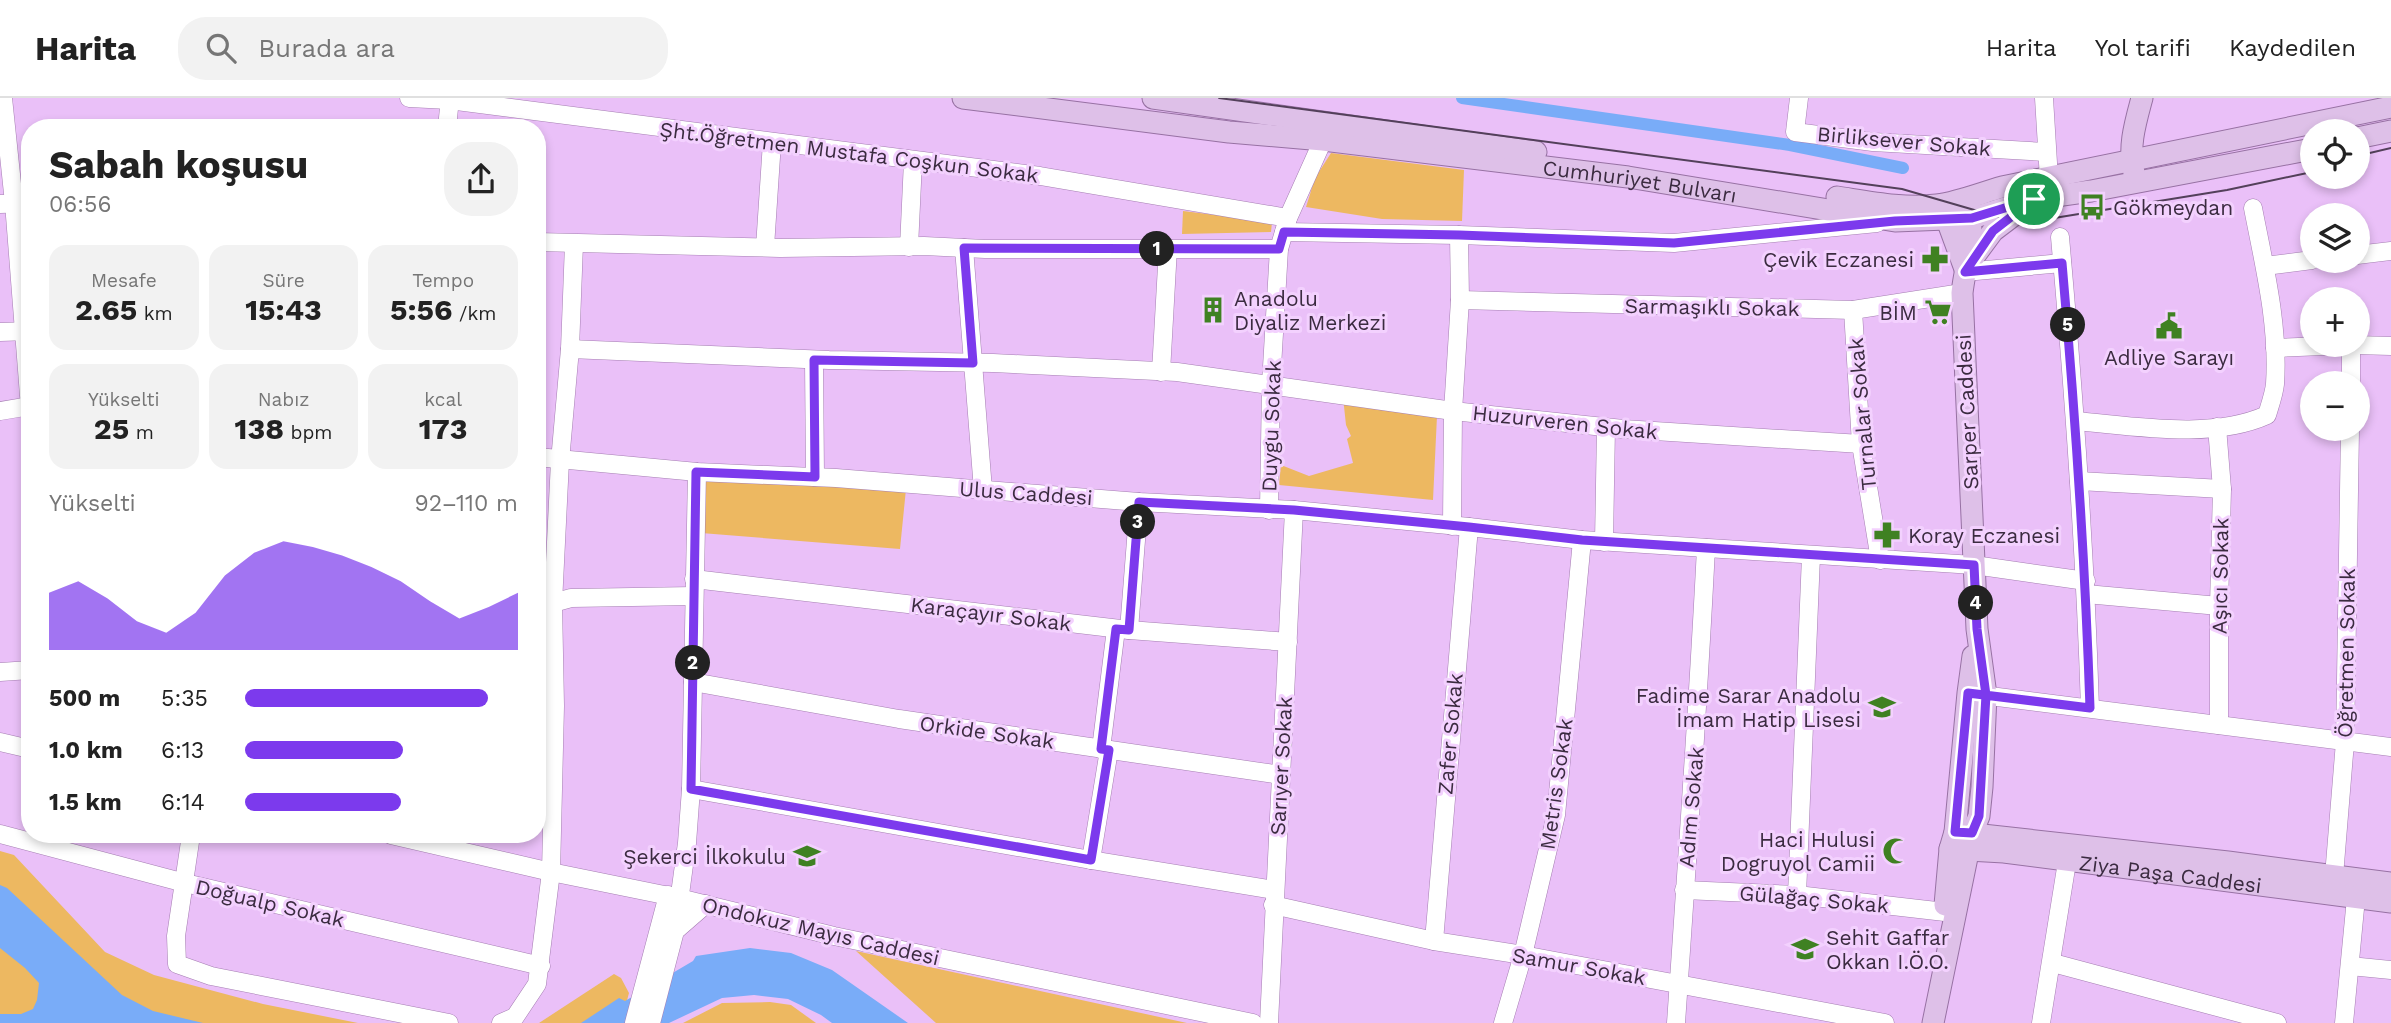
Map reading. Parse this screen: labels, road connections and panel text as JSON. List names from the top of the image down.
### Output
{
  "streets": {
    "main road": ["Cumhuriyet Bulvarı", "Sarper Caddesi", "Ziya Paşa Caddesi"],
    "street": [
      "Birliksever Sokak",
      "Şht.Öğretmen Mustafa Coşkun Sokak",
      "Sarmaşıklı Sokak",
      "Turnalar Sokak",
      "Huzurveren Sokak",
      "Duygu Sokak",
      "Ulus Caddesi",
      "Aşıcı Sokak",
      "Karaçayır Sokak",
      "Öğretmen Sokak",
      "Orkide Sokak",
      "Zafer Sokak",
      "Sarıyer Sokak",
      "Metris Sokak",
      "Adım Sokak",
      "Gülağaç Sokak",
      "Doğualp Sokak",
      "Ondokuz Mayıs Caddesi",
      "Samur Sokak"
    ]
  },
  "crossings": [
    ["Şht.Öğretmen Mustafa Coşkun Sokak", "Duygu Sokak"],
    ["Cumhuriyet Bulvarı", "Sarper Caddesi"],
    ["Cumhuriyet Bulvarı", "Duygu Sokak"],
    ["Sarmaşıklı Sokak", "Sarper Caddesi"],
    ["Sarmaşıklı Sokak", "Turnalar Sokak"],
    ["Sarmaşıklı Sokak", "Zafer Sokak"],
    ["Sarper Caddesi", "Ulus Caddesi"],
    ["Sarper Caddesi", "Ziya Paşa Caddesi"],
    ["Sarper Caddesi", "Gülağaç Sokak"],
    ["Turnalar Sokak", "Huzurveren Sokak"],
    ["Turnalar Sokak", "Ulus Caddesi"],
    ["Huzurveren Sokak", "Duygu Sokak"],
    ["Huzurveren Sokak", "Zafer Sokak"],
    ["Duygu Sokak", "Ulus Caddesi"],
    ["Ulus Caddesi", "Aşıcı Sokak"],
    ["Ulus Caddesi", "Zafer Sokak"],
    ["Ulus Caddesi", "Sarıyer Sokak"],
    ["Ulus Caddesi", "Metris Sokak"],
    ["Ulus Caddesi", "Adım Sokak"],
    ["Karaçayır Sokak", "Sarıyer Sokak"],
    ["Öğretmen Sokak", "Ziya Paşa Caddesi"],
    ["Orkide Sokak", "Sarıyer Sokak"],
    ["Zafer Sokak", "Samur Sokak"],
    ["Sarıyer Sokak", "Samur Sokak"],
    ["Metris Sokak", "Samur Sokak"],
    ["Adım Sokak", "Gülağaç Sokak"],
    ["Adım Sokak", "Samur Sokak"]
  ],
  "places": {
    "bus stop": ["Gökmeydan"],
    "pharmacy": ["Çevik Eczanesi", "Koray Eczanesi"],
    "building": ["Anadolu Diyaliz Merkezi"],
    "supermarket": ["BİM"],
    "public building": ["Adliye Sarayı"],
    "school or university": ["Fadime Sarar Anadolu İmam Hatip Lisesi", "Şekerci İlkokulu", "Sehit Gaffar Okkan I.Ö.O."],
    "mosque": ["Haci Hulusi Dogruyol Camii"]
  },
  "page": {
    "header": "Harita",
    "search": "Burada ara",
    "nav": ["Harita", "Yol tarifi", "Kaydedilen"],
    "map_buttons": ["+", "−"],
    "heading": ["Sabah koşusu", "06:56"],
    "pins": [
      "1",
      "5",
      "3",
      "4",
      "2"
    ],
    "stats": [
      ["Mesafe", "2.65 km"],
      ["Süre", "15:43"],
      ["Tempo", "5:56 /km"],
      ["Yükselti", "25 m"],
      ["Nabız", "138 bpm"],
      ["kcal", "173"]
    ],
    "chart": ["Yükselti", "92–110 m"],
    "list": [
      {
        "name": "500 m",
        "note": "5:35"
      },
      {
        "name": "1.0 km",
        "note": "6:13"
      },
      {
        "name": "1.5 km",
        "note": "6:14"
      }
    ]
  }
}
